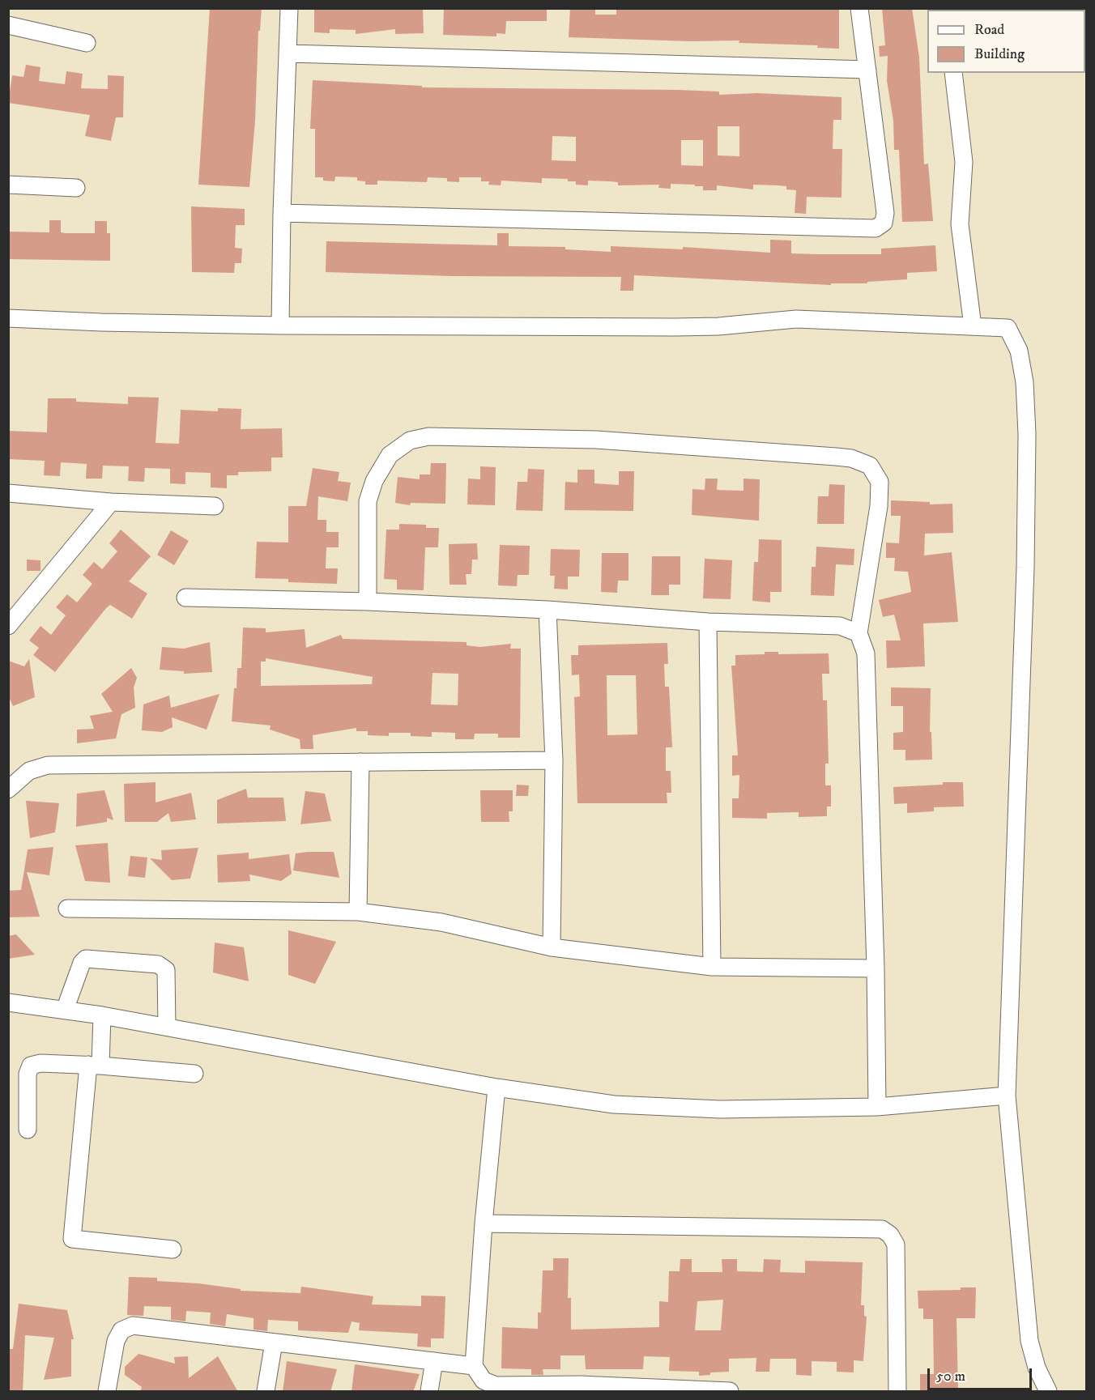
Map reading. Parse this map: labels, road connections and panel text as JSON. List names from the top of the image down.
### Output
{
  "legend": ["Road", "Building"],
  "scale_bar": "50 m"
}
